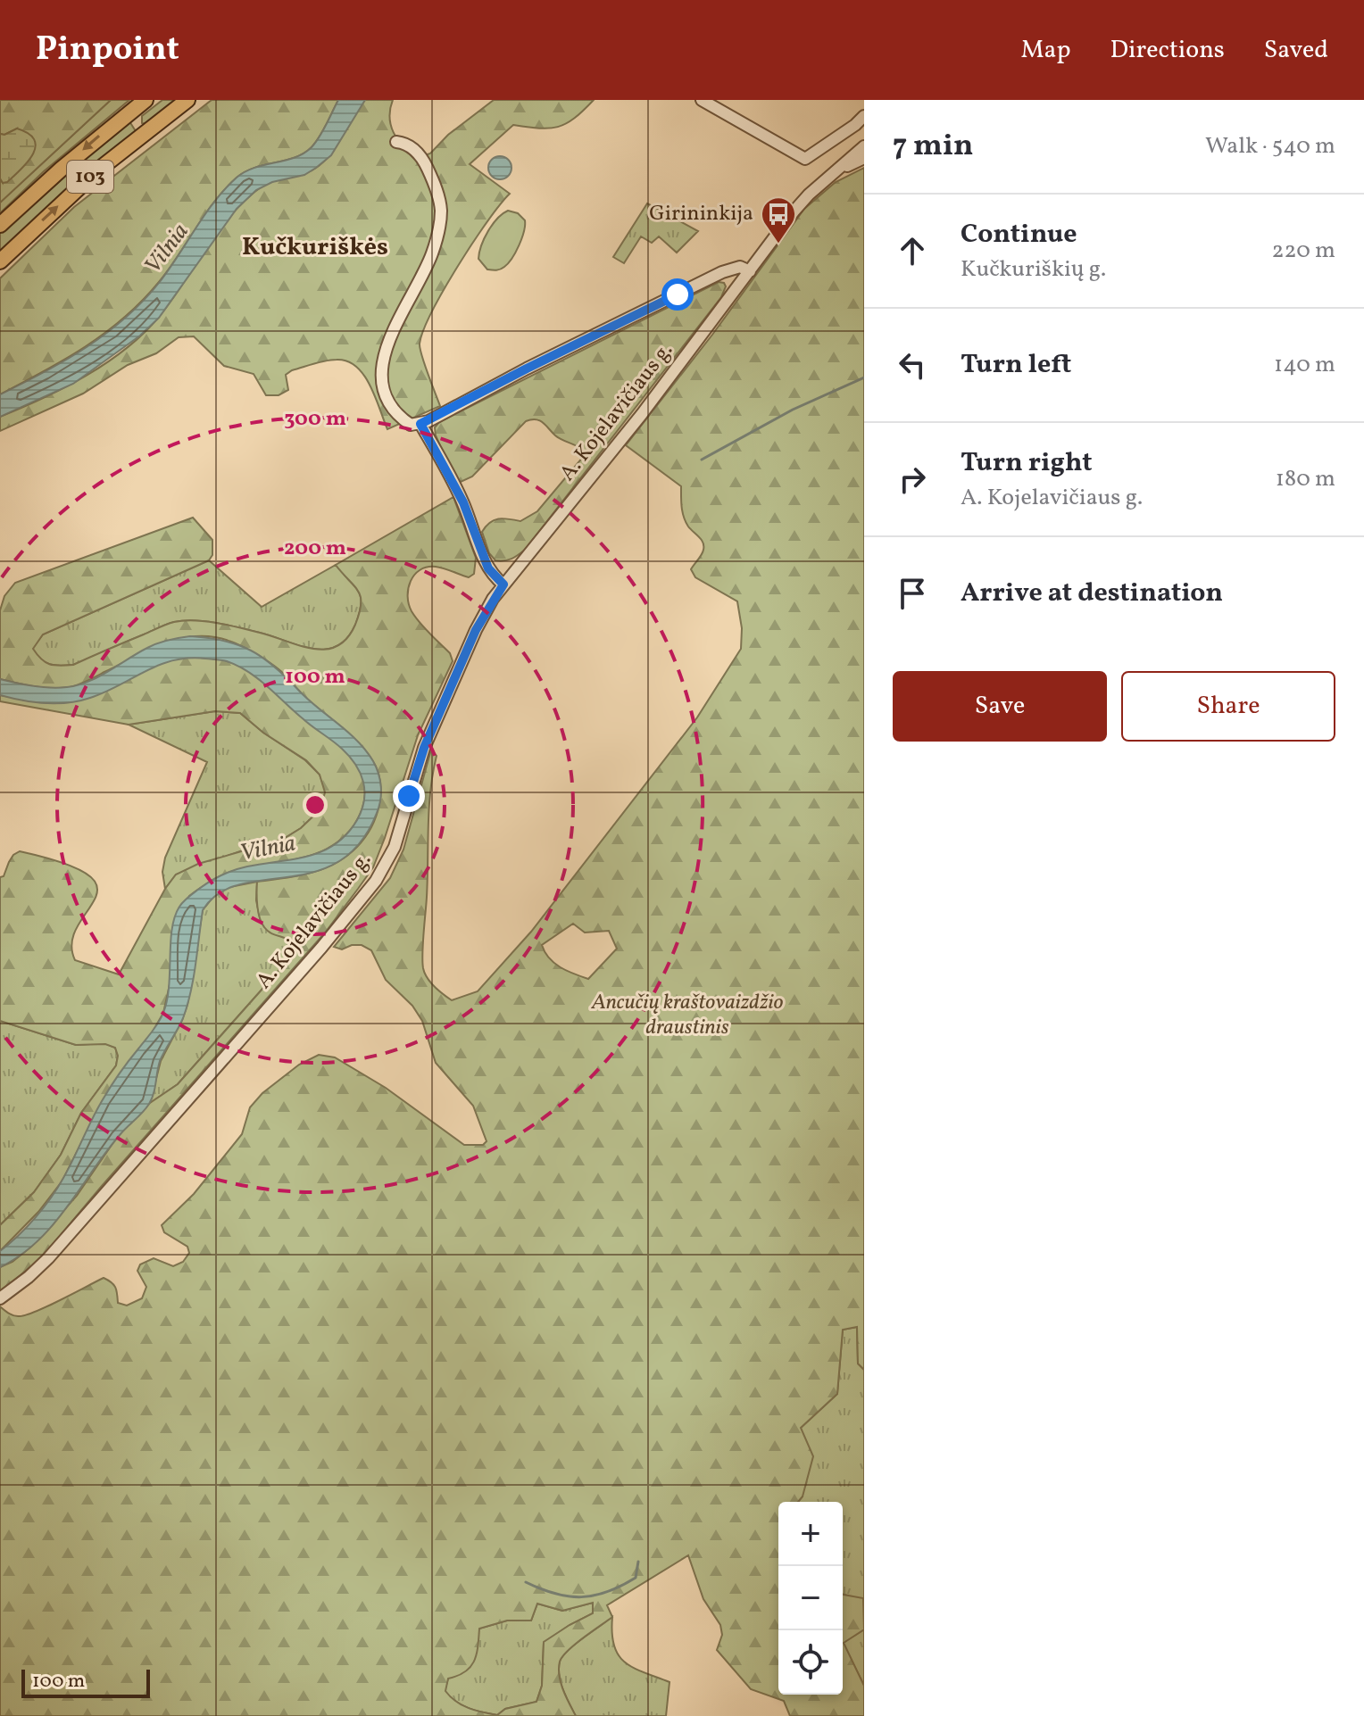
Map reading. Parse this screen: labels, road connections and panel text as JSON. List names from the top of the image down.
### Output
{
  "streets": {
    "main road": ["103"],
    "street": ["A. Kojelavičiaus g."]
  },
  "districts": ["Kučkuriškės"],
  "water": ["Vilnia"],
  "parks": ["Ancučių kraštovaizdžio draustinis"],
  "places": {
    "bus stop": ["Girininkija"]
  },
  "scale_bar": "100 m",
  "page": {
    "header": "Pinpoint",
    "nav": ["Map", "Directions", "Saved"],
    "heading": ["7 min", "Walk · 540 m"],
    "list": [
      ["Continue", "Kučkuriškių g.", "220 m"],
      ["Turn left", "140 m"],
      ["Turn right", "A. Kojelavičiaus g.", "180 m"],
      "Arrive at destination"
    ],
    "buttons": ["Save", "Share"],
    "map_buttons": ["+", "−"],
    "scale": "100 m"
  },
  "rings": ["300 m", "200 m", "100 m"]
}
